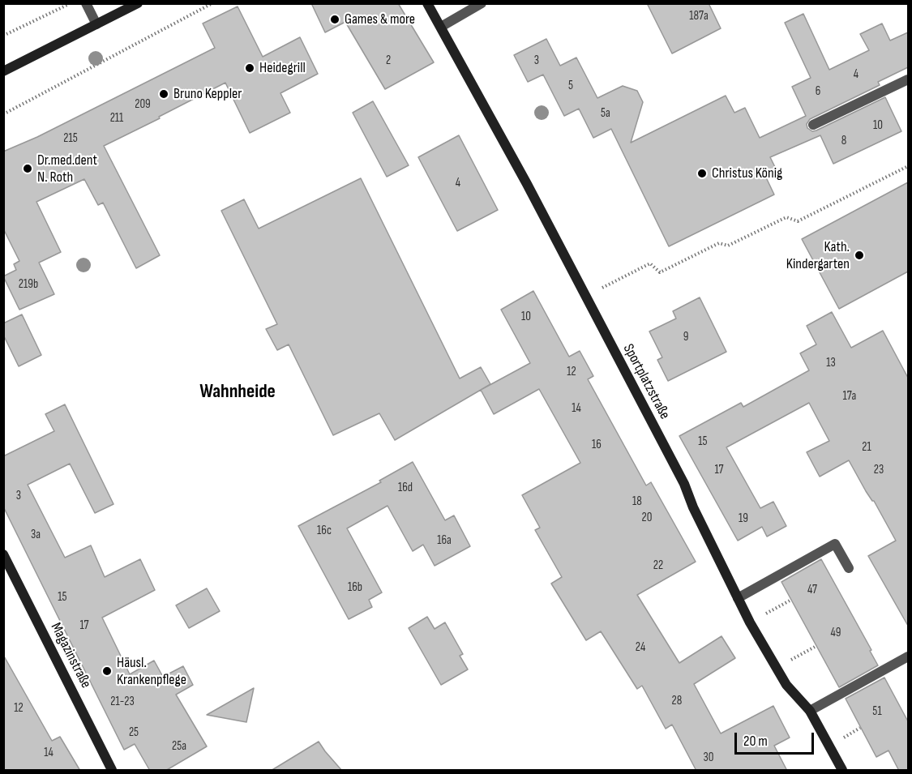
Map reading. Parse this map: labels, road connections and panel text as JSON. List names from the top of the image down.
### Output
{
  "streets": {
    "main road": ["Sportplatzstraße", "Magazinstraße"]
  },
  "districts": ["Wahnheide"],
  "places": [
    "Games & more",
    "Heidegrill",
    "Bruno Keppler",
    "Dr.med.dent N. Roth",
    "Christus König",
    "Kath. Kindergarten",
    "Häusl. Krankenpflege"
  ],
  "house_numbers": [
    "187a",
    "2",
    "3",
    "4",
    "5",
    "6",
    "209",
    "5a",
    "211",
    "10",
    "215",
    "8",
    "4",
    "219b",
    "10",
    "9",
    "13",
    "12",
    "17a",
    "14",
    "15",
    "16",
    "21",
    "17",
    "23",
    "16d",
    "3",
    "18",
    "20",
    "19",
    "16c",
    "3a",
    "16a",
    "22",
    "16b",
    "47",
    "15",
    "17",
    "49",
    "24",
    "28",
    "21-23",
    "12",
    "51",
    "25",
    "25a",
    "14",
    "30"
  ],
  "scale_bar": "20 m"
}
